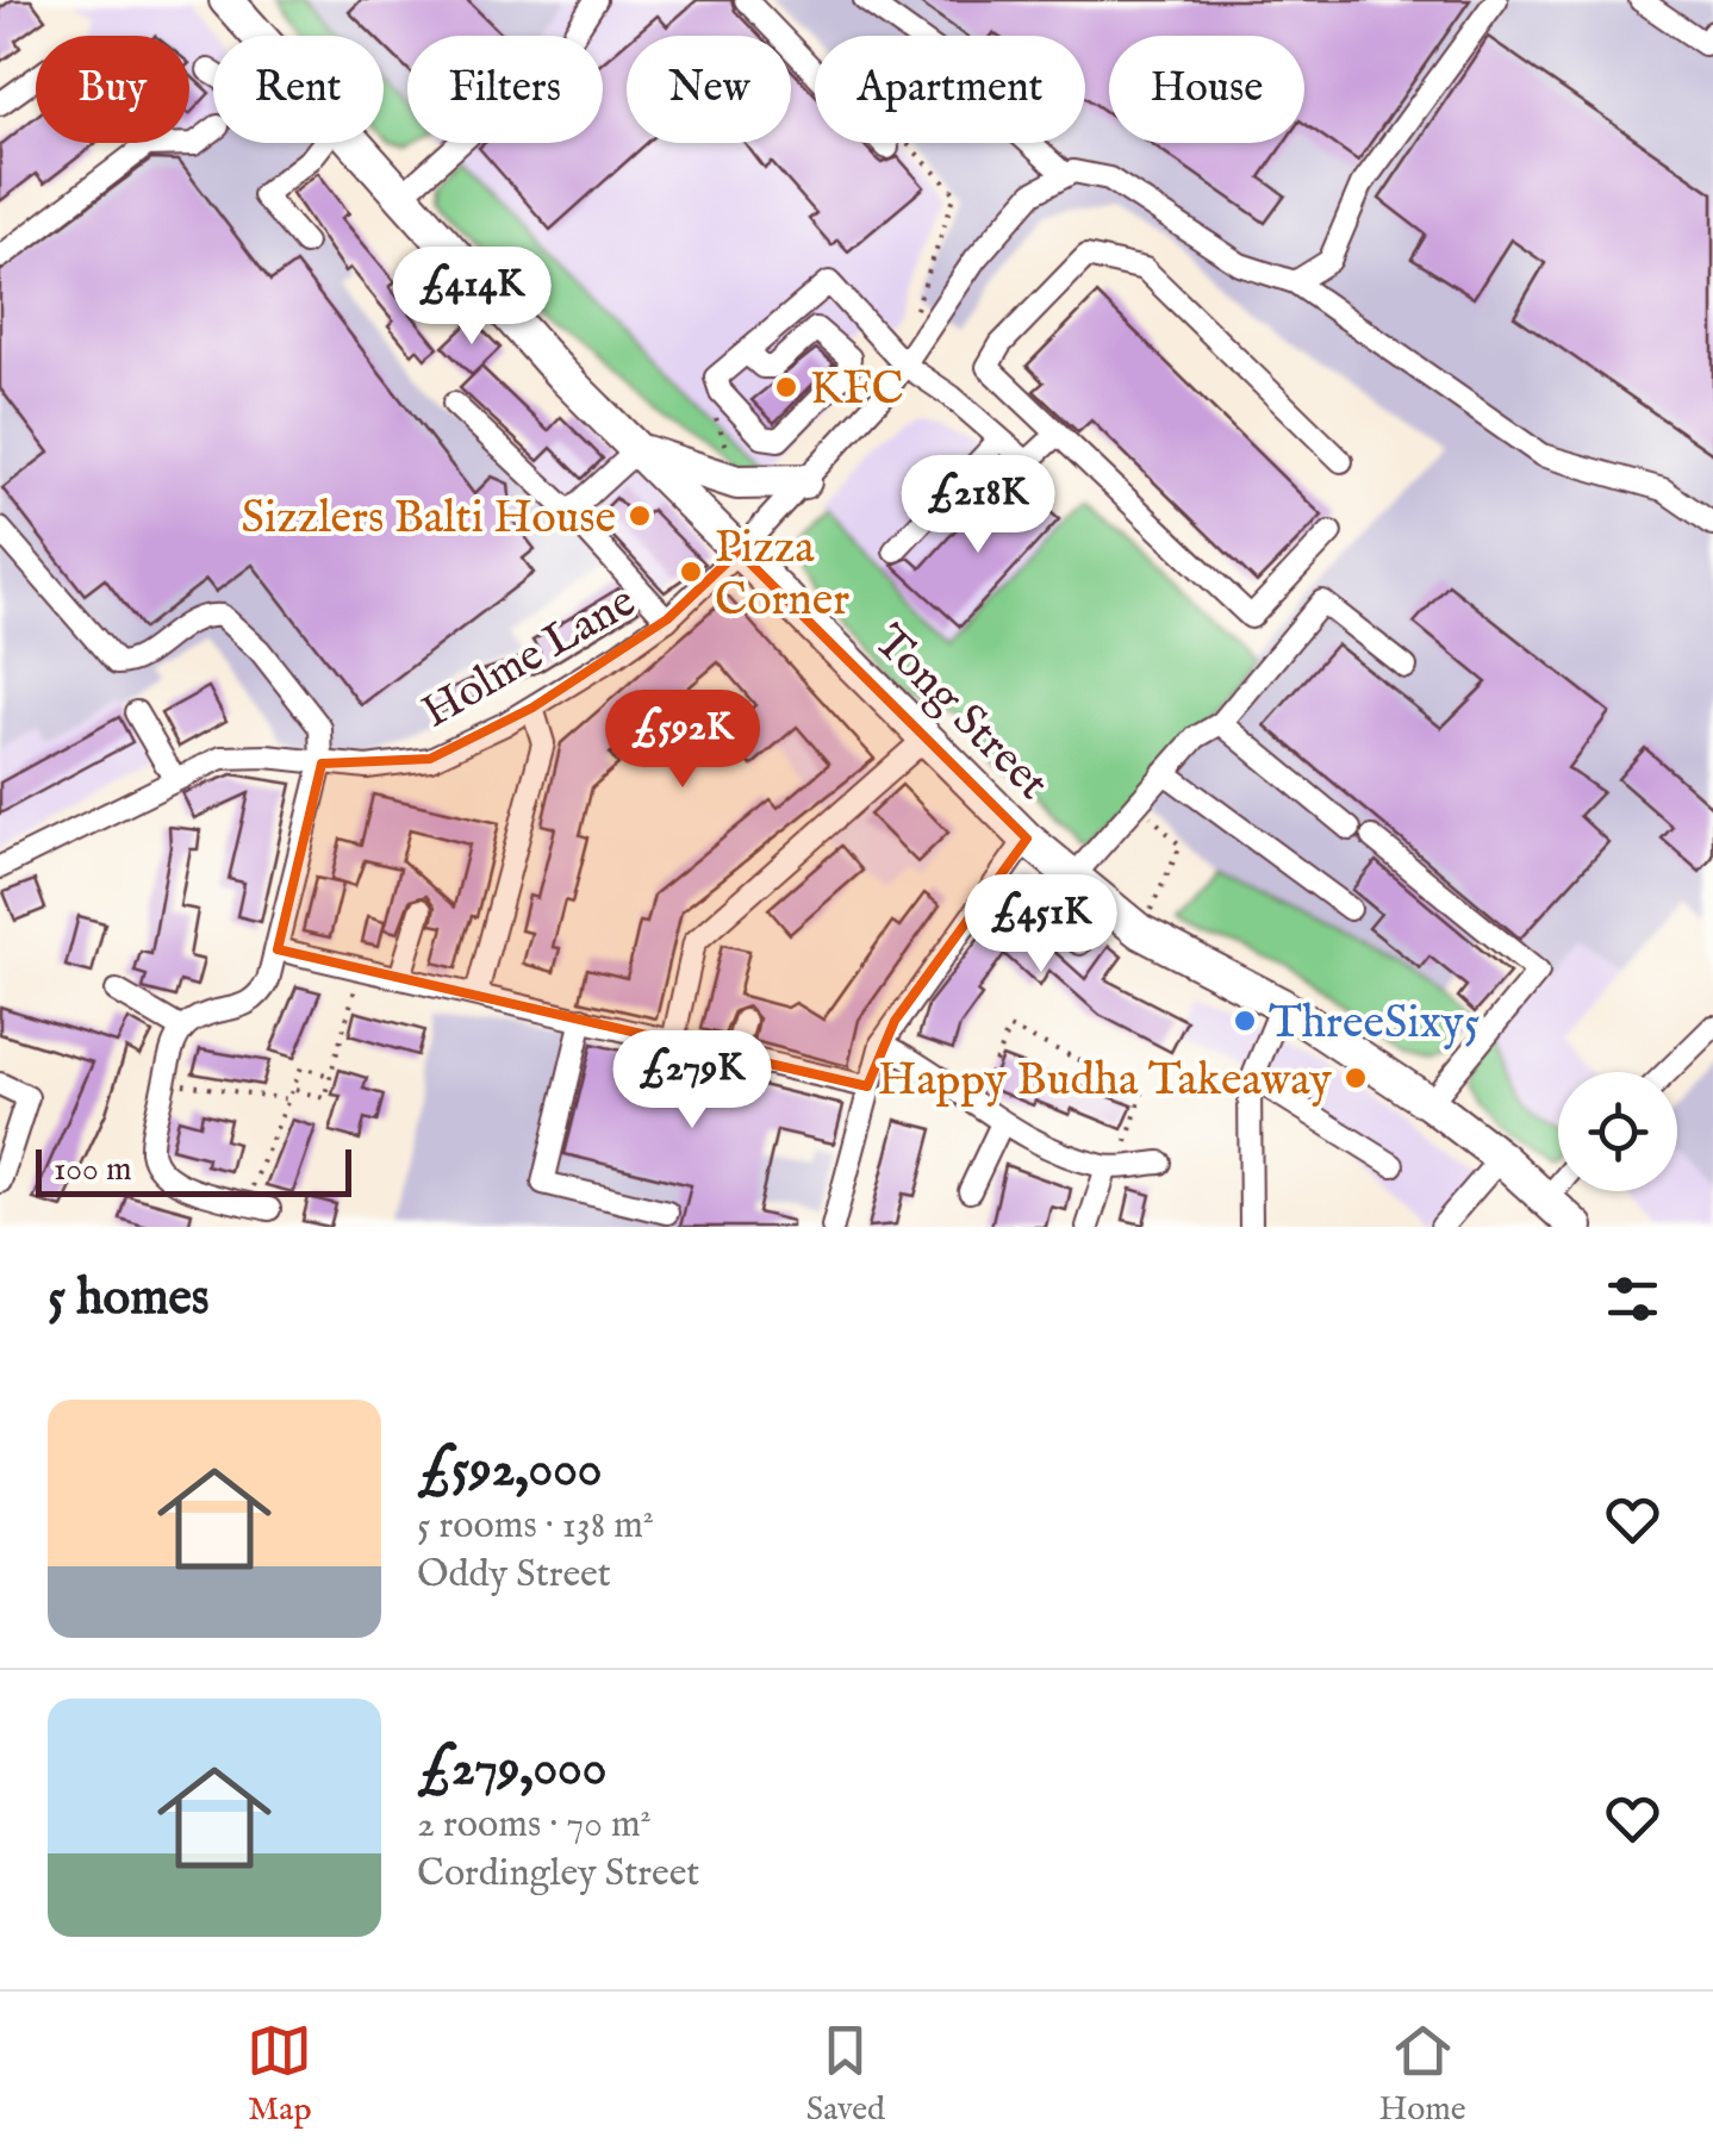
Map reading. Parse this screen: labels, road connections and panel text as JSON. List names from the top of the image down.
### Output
{
  "streets": {
    "highway": ["Tong Street"],
    "street": ["Holme Lane"]
  },
  "crossings": [
    ["Holme Lane", "Tong Street"]
  ],
  "places": [
    "KFC",
    "Sizzlers Balti House",
    "Pizza Corner",
    "ThreeSixy5",
    "Happy Budha Takeaway"
  ],
  "scale_bar": "100 m",
  "page": {
    "chip": [
      "Buy",
      "Rent",
      "Filters",
      "New",
      "Apartment",
      "House"
    ],
    "price": [
      "£414K",
      "£218K",
      "£592K",
      "£451K",
      "£279K"
    ],
    "scale": "100 m",
    "heading": "5 homes",
    "list": [
      {
        "name": "£592,000",
        "note": "5 rooms · 138 m² · Oddy Street"
      },
      {
        "name": "£279,000",
        "note": "2 rooms · 70 m² · Cordingley Street"
      }
    ],
    "tabs": ["Map", "Saved", "Home"]
  }
}
